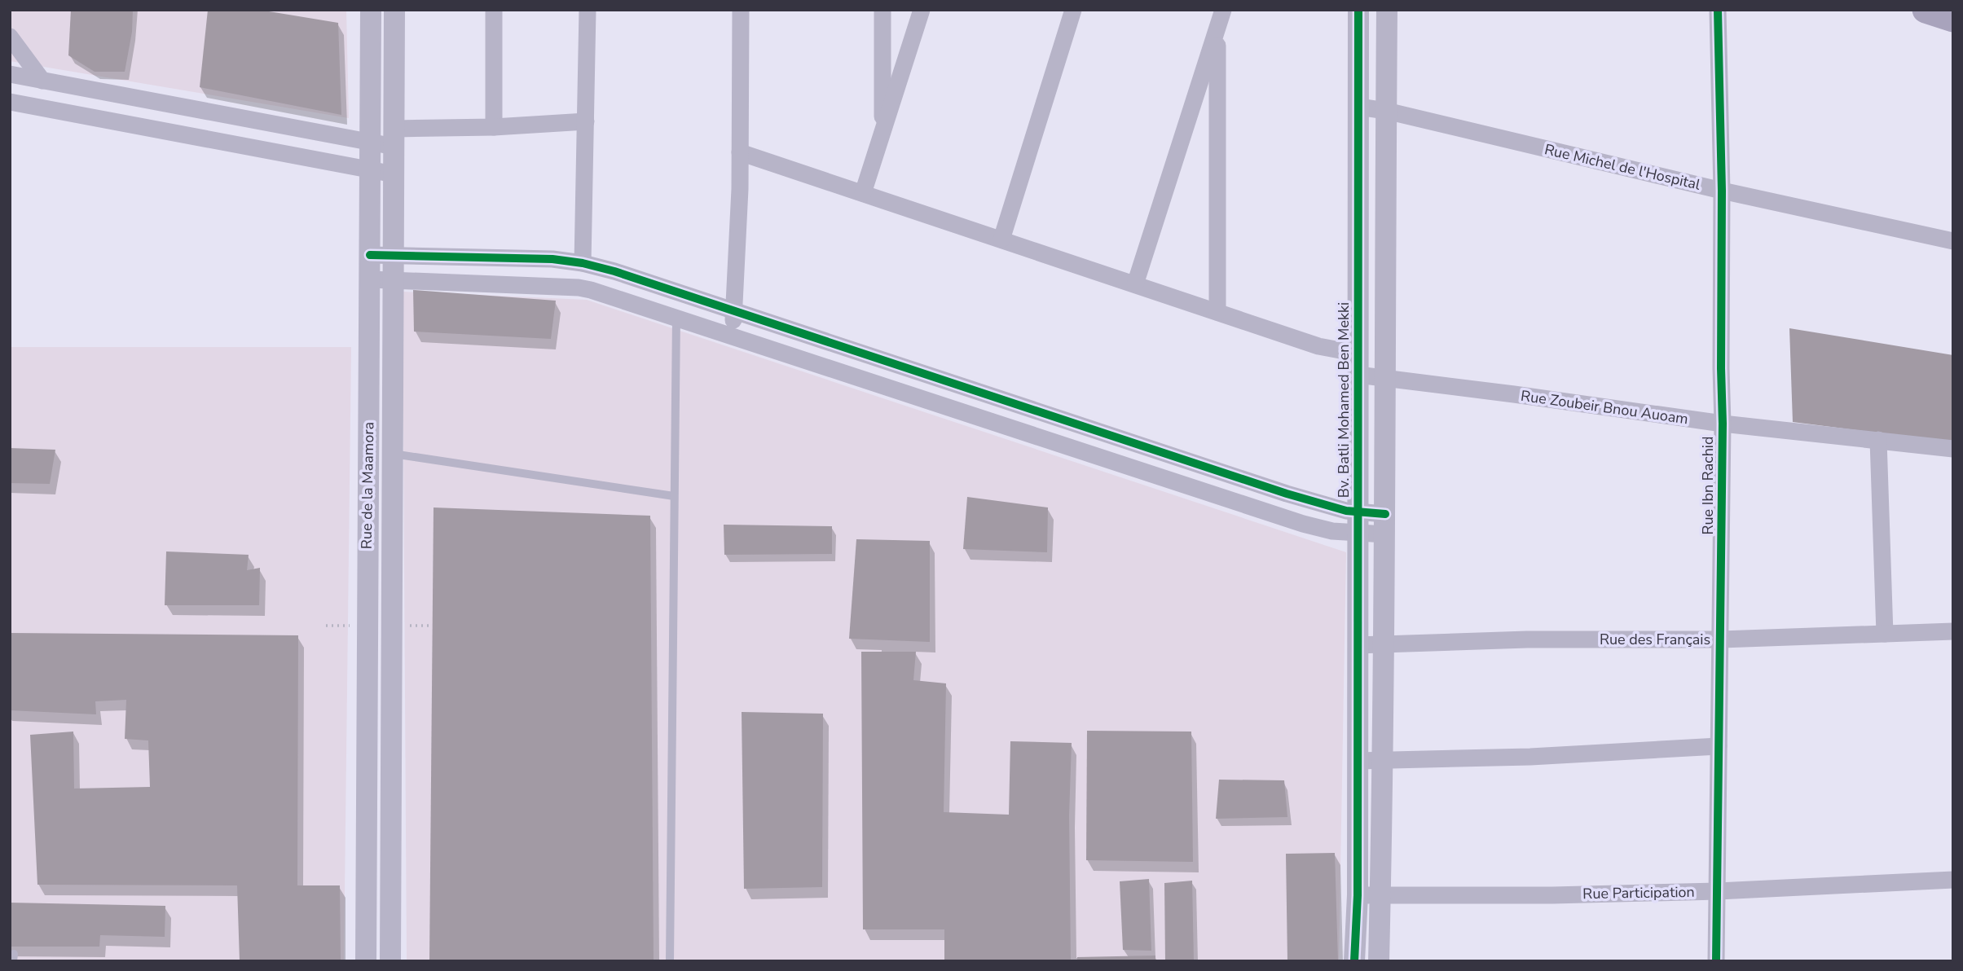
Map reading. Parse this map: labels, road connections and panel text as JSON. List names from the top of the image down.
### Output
{
  "streets": {
    "street": [
      "Rue Michel de l'Hospital",
      "Bv. Batli Mohamed Ben Mekki",
      "Rue Zoubeir Bnou Auoam",
      "Rue de la Maamora",
      "Rue Ibn Rachid",
      "Rue des Français",
      "Rue Participation"
    ]
  },
  "crossings": [
    ["Rue Michel de l'Hospital", "Bv. Batli Mohamed Ben Mekki"],
    ["Rue Michel de l'Hospital", "Rue Ibn Rachid"],
    ["Bv. Batli Mohamed Ben Mekki", "Rue Zoubeir Bnou Auoam"],
    ["Bv. Batli Mohamed Ben Mekki", "Rue des Français"],
    ["Bv. Batli Mohamed Ben Mekki", "Rue Participation"],
    ["Rue Zoubeir Bnou Auoam", "Rue Ibn Rachid"],
    ["Rue Ibn Rachid", "Rue des Français"],
    ["Rue Ibn Rachid", "Rue Participation"]
  ]
}
